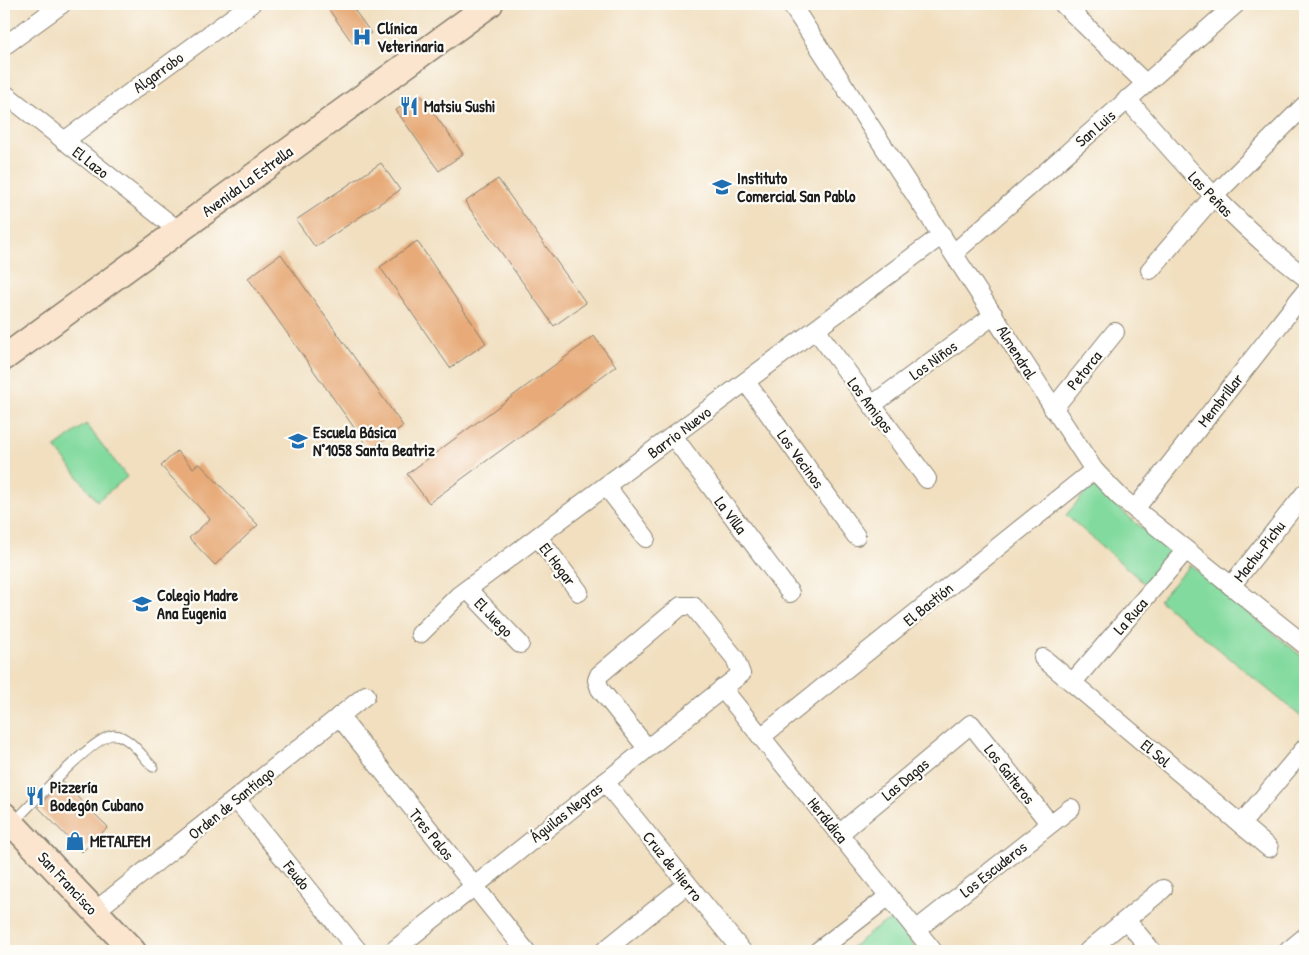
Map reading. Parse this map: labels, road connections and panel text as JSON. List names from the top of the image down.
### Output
{
  "streets": {
    "main road": ["Avenida La Estrella", "San Francisco"],
    "street": [
      "Algarrobo",
      "San Luis",
      "El Lazo",
      "Las Peñas",
      "Almendral",
      "Los Niños",
      "Petorca",
      "Membrillar",
      "Los Amigos",
      "Barrio Nuevo",
      "Los Vecinos",
      "La Villa",
      "Machu-Pichu",
      "El Hogar",
      "El Bastión",
      "La Ruca",
      "El Juego",
      "El Sol",
      "Los Gaiteros",
      "Las Dagas",
      "Orden de Santiago",
      "Águilas Negras",
      "Heráldica",
      "Tres Palos",
      "Cruz de Hierro",
      "Los Escuderos",
      "Feudo"
    ]
  },
  "crossings": [
    ["Algarrobo", "El Lazo"],
    ["San Luis", "Las Peñas"],
    ["San Luis", "Almendral"],
    ["El Lazo", "Avenida La Estrella"],
    ["Almendral", "Los Niños"],
    ["Almendral", "Petorca"],
    ["Almendral", "Membrillar"],
    ["Almendral", "Barrio Nuevo"],
    ["Almendral", "Machu-Pichu"],
    ["Almendral", "El Bastión"],
    ["Almendral", "La Ruca"],
    ["Los Niños", "Los Amigos"],
    ["Los Amigos", "Barrio Nuevo"],
    ["Barrio Nuevo", "Los Vecinos"],
    ["Barrio Nuevo", "La Villa"],
    ["Barrio Nuevo", "El Hogar"],
    ["Barrio Nuevo", "El Juego"],
    ["El Bastión", "Heráldica"],
    ["La Ruca", "El Sol"],
    ["Los Gaiteros", "Las Dagas"],
    ["Los Gaiteros", "Los Escuderos"],
    ["Las Dagas", "Heráldica"],
    ["Orden de Santiago", "Tres Palos"],
    ["Orden de Santiago", "Feudo"],
    ["Orden de Santiago", "San Francisco"],
    ["Águilas Negras", "Heráldica"],
    ["Águilas Negras", "Tres Palos"],
    ["Águilas Negras", "Cruz de Hierro"],
    ["Heráldica", "Los Escuderos"]
  ],
  "places": {
    "hospital": ["Clínica Veterinaria"],
    "restaurant": ["Matsiu Sushi", "Pizzería Bodegón Cubano"],
    "school or university": ["Instituto Comercial San Pablo", "Escuela Básica N°1058 Santa Beatriz", "Colegio Madre Ana Eugenia"],
    "shop": ["METALFEM"]
  }
}
